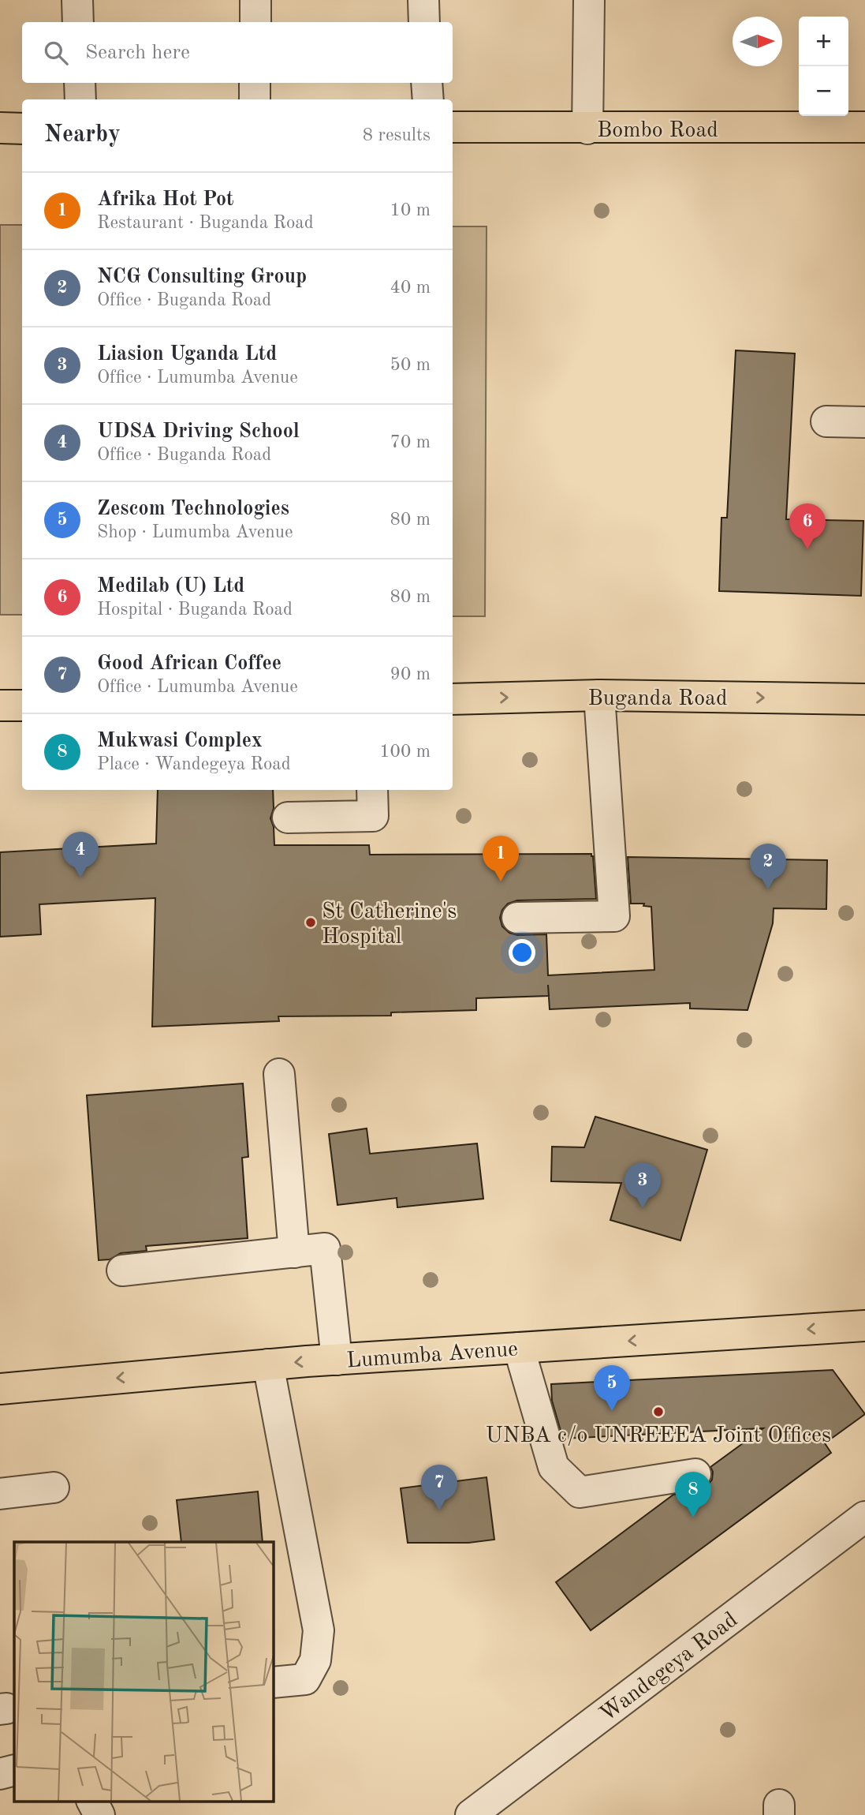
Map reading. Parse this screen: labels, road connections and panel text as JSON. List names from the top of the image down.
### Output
{
  "streets": {
    "main road": ["Bombo Road", "Buganda Road", "Lumumba Avenue"],
    "street": ["Wandegeya Road"]
  },
  "one_way": ["Buganda Road", "Lumumba Avenue"],
  "places": ["St Catherine's Hospital", "UNBA c/o UNREEEA Joint Offices"],
  "north": "right",
  "page": {
    "map_buttons": ["+", "−"],
    "search": "Search here",
    "heading": ["Nearby", "8 results"],
    "list": [
      {
        "mark": "1",
        "name": "Afrika Hot Pot",
        "note": "Restaurant · Buganda Road",
        "value": "10 m"
      },
      {
        "mark": "2",
        "name": "NCG Consulting Group",
        "note": "Office · Buganda Road",
        "value": "40 m"
      },
      {
        "mark": "3",
        "name": "Liasion Uganda Ltd",
        "note": "Office · Lumumba Avenue",
        "value": "50 m"
      },
      {
        "mark": "4",
        "name": "UDSA Driving School",
        "note": "Office · Buganda Road",
        "value": "70 m"
      },
      {
        "mark": "5",
        "name": "Zescom Technologies",
        "note": "Shop · Lumumba Avenue",
        "value": "80 m"
      },
      {
        "mark": "6",
        "name": "Medilab (U) Ltd",
        "note": "Hospital · Buganda Road",
        "value": "80 m"
      },
      {
        "mark": "7",
        "name": "Good African Coffee",
        "note": "Office · Lumumba Avenue",
        "value": "90 m"
      },
      {
        "mark": "8",
        "name": "Mukwasi Complex",
        "note": "Place · Wandegeya Road",
        "value": "100 m"
      }
    ],
    "pins": [
      "6",
      "4",
      "1",
      "2",
      "3",
      "5",
      "7",
      "8"
    ]
  }
}
